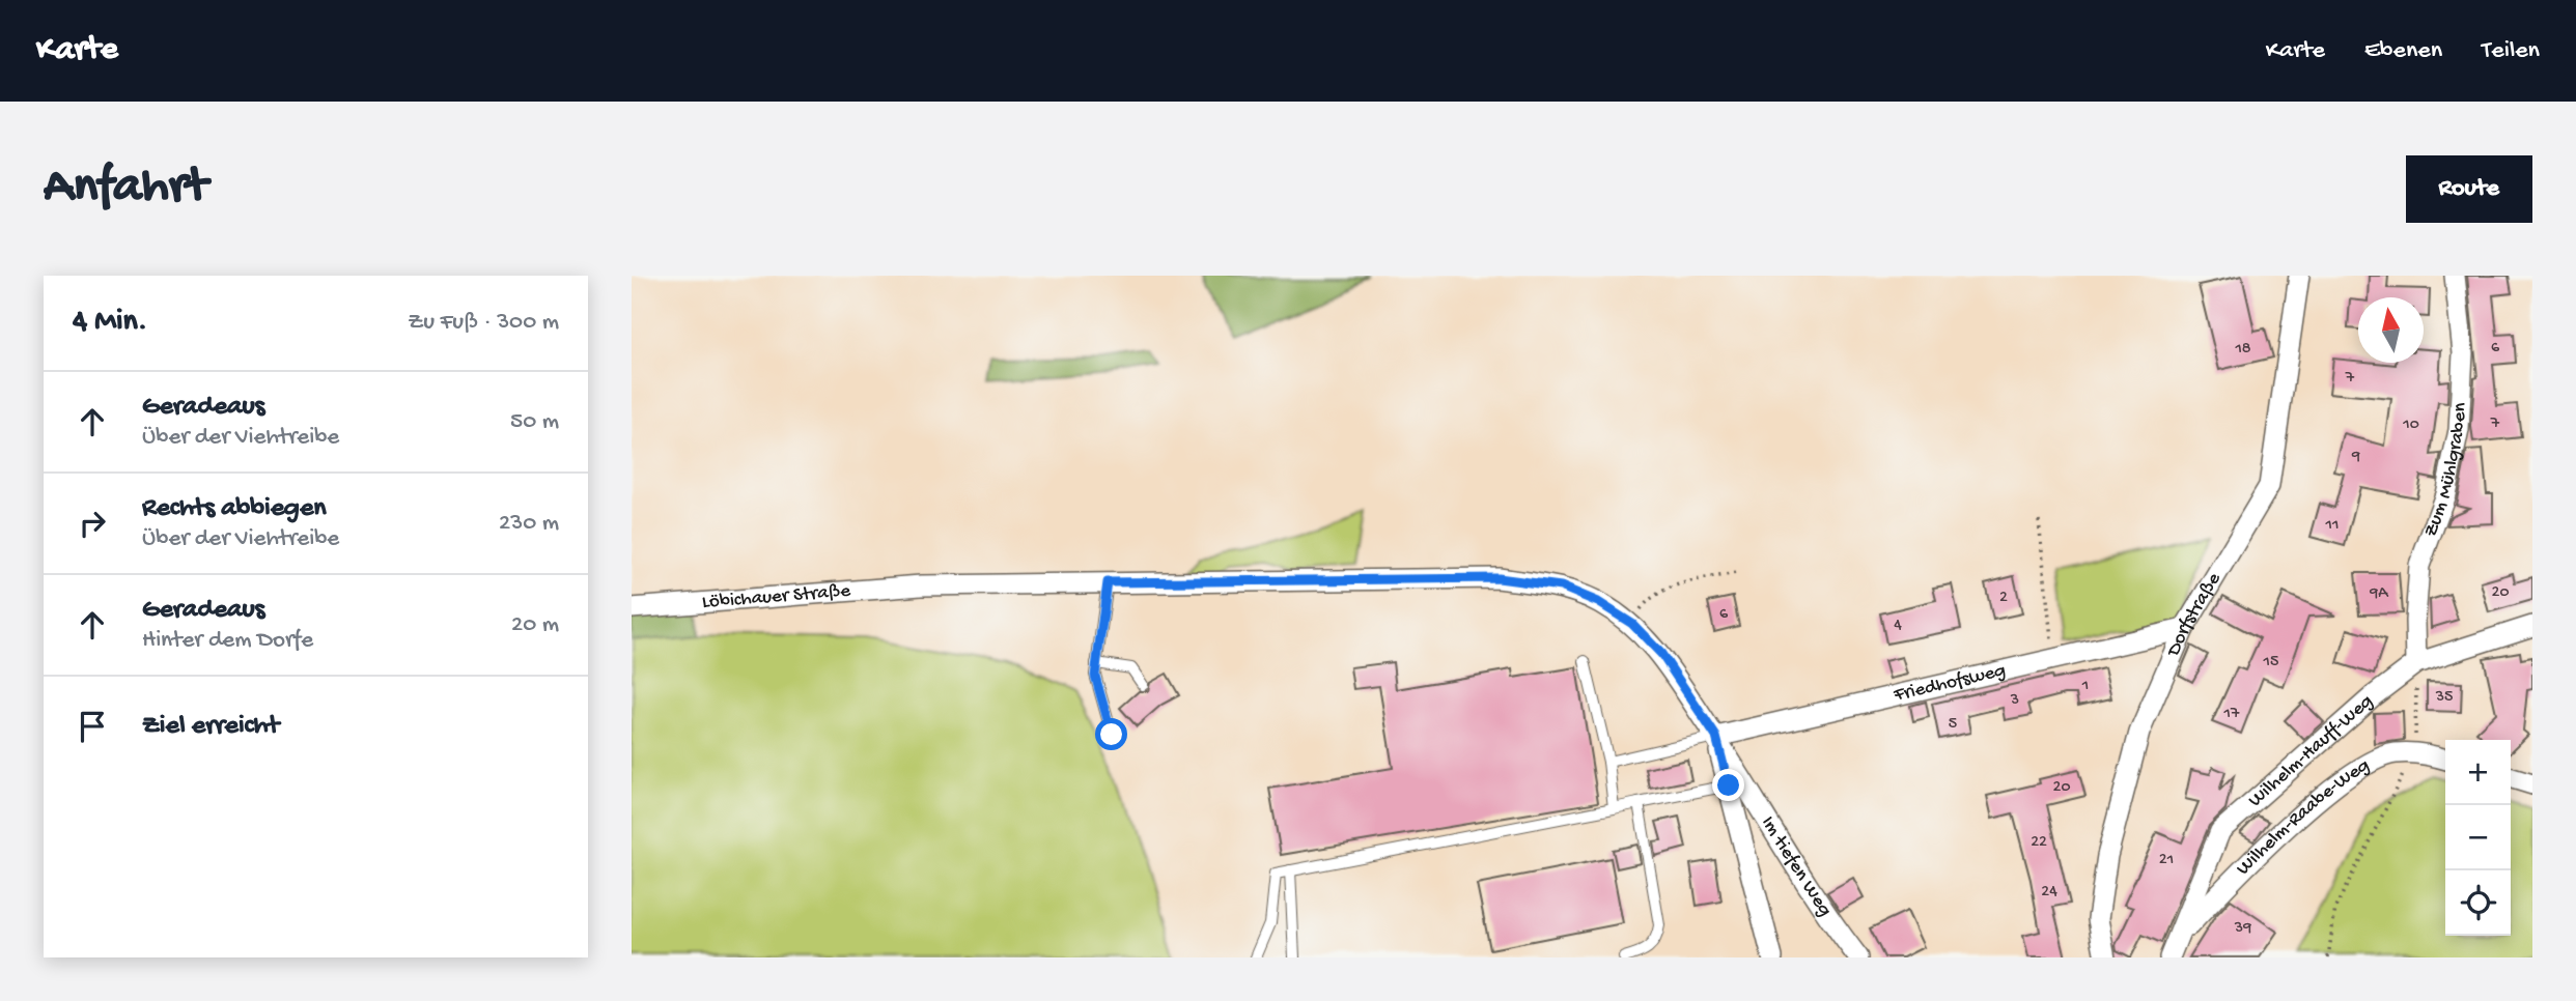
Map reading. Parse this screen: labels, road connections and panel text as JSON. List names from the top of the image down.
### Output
{
  "streets": {
    "street": [
      "Zum Mühlgraben",
      "Löbichauer Straße",
      "Dorfstraße",
      "Friedhofsweg",
      "Wilhelm-Hauff-Weg",
      "Wilhelm-Raabe-Weg",
      "Im tiefen Weg"
    ]
  },
  "crossings": [
    ["Zum Mühlgraben", "Wilhelm-Hauff-Weg"],
    ["Löbichauer Straße", "Im tiefen Weg"],
    ["Dorfstraße", "Friedhofsweg"],
    ["Friedhofsweg", "Im tiefen Weg"],
    ["Wilhelm-Hauff-Weg", "Wilhelm-Raabe-Weg"]
  ],
  "house_numbers": [
    "6",
    "18",
    "7",
    "7",
    "10",
    "9",
    "11",
    "20",
    "9A",
    "2",
    "6",
    "4",
    "15",
    "1",
    "35",
    "3",
    "17",
    "5",
    "20",
    "22",
    "21",
    "24",
    "39"
  ],
  "north": "top",
  "page": {
    "header": "Karte",
    "nav": ["Karte", "Ebenen", "Teilen"],
    "buttons": "Route",
    "title": "Anfahrt",
    "heading": ["4 Min.", "Zu Fuß · 300 m"],
    "list": [
      ["Geradeaus", "Über der Viehtreibe", "50 m"],
      ["Rechts abbiegen", "Über der Viehtreibe", "230 m"],
      ["Geradeaus", "Hinter dem Dorfe", "20 m"],
      "Ziel erreicht"
    ],
    "map_buttons": ["+", "−"]
  }
}
